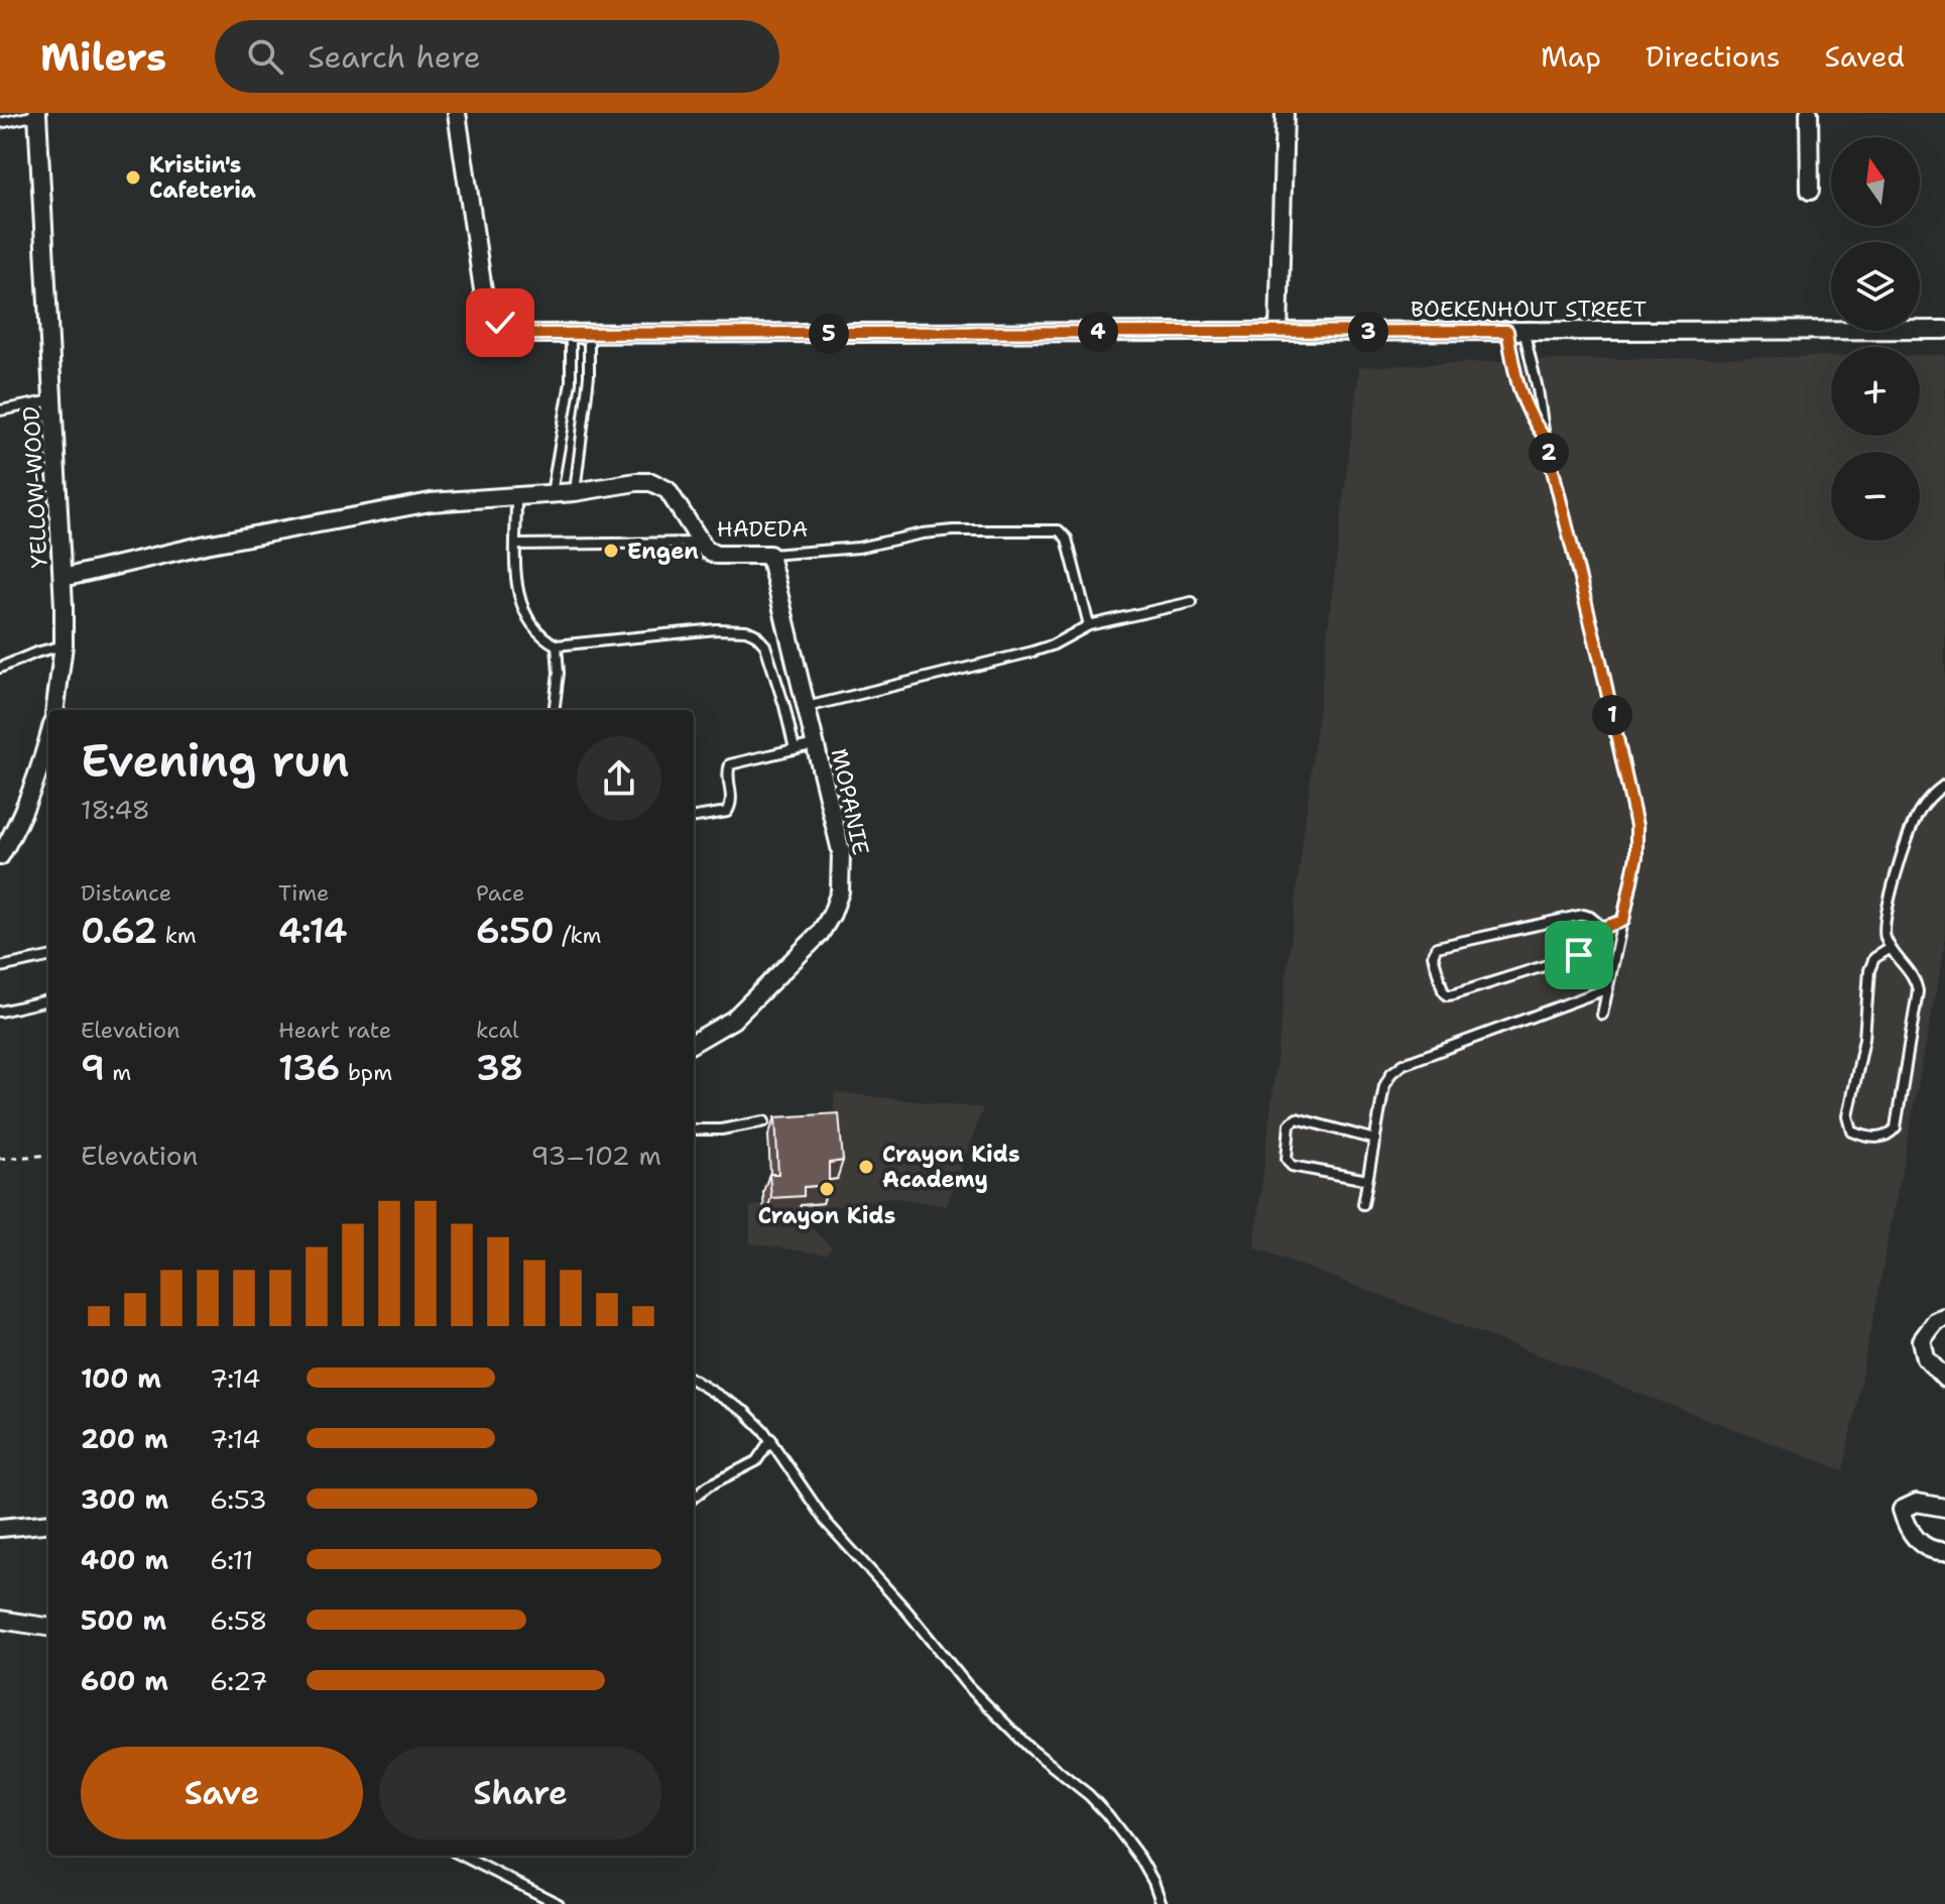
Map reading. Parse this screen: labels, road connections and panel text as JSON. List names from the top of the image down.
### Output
{
  "streets": {
    "street": [
      "BOEKENHOUT STREET",
      "YELLOW-WOOD",
      "HADEDA",
      "MOPANIE"
    ]
  },
  "crossings": [
    ["YELLOW-WOOD", "HADEDA"],
    ["HADEDA", "MOPANIE"]
  ],
  "places": [
    "Kristin's Cafeteria",
    "Engen",
    "Crayon Kids Academy",
    "Crayon Kids"
  ],
  "north": "top",
  "page": {
    "header": "Milers",
    "search": "Search here",
    "nav": ["Map", "Directions", "Saved"],
    "map_buttons": ["+", "−"],
    "pins": [
      "3",
      "4",
      "5",
      "2",
      "1"
    ],
    "heading": ["Evening run", "18:48"],
    "stats": [
      ["Distance", "0.62 km"],
      ["Time", "4:14"],
      ["Pace", "6:50 /km"],
      ["Elevation", "9 m"],
      ["Heart rate", "136 bpm"],
      ["kcal", "38"]
    ],
    "chart": ["Elevation", "93–102 m"],
    "list": [
      {
        "name": "100 m",
        "note": "7:14"
      },
      {
        "name": "200 m",
        "note": "7:14"
      },
      {
        "name": "300 m",
        "note": "6:53"
      },
      {
        "name": "400 m",
        "note": "6:11"
      },
      {
        "name": "500 m",
        "note": "6:58"
      },
      {
        "name": "600 m",
        "note": "6:27"
      }
    ],
    "buttons": ["Save", "Share"]
  }
}
